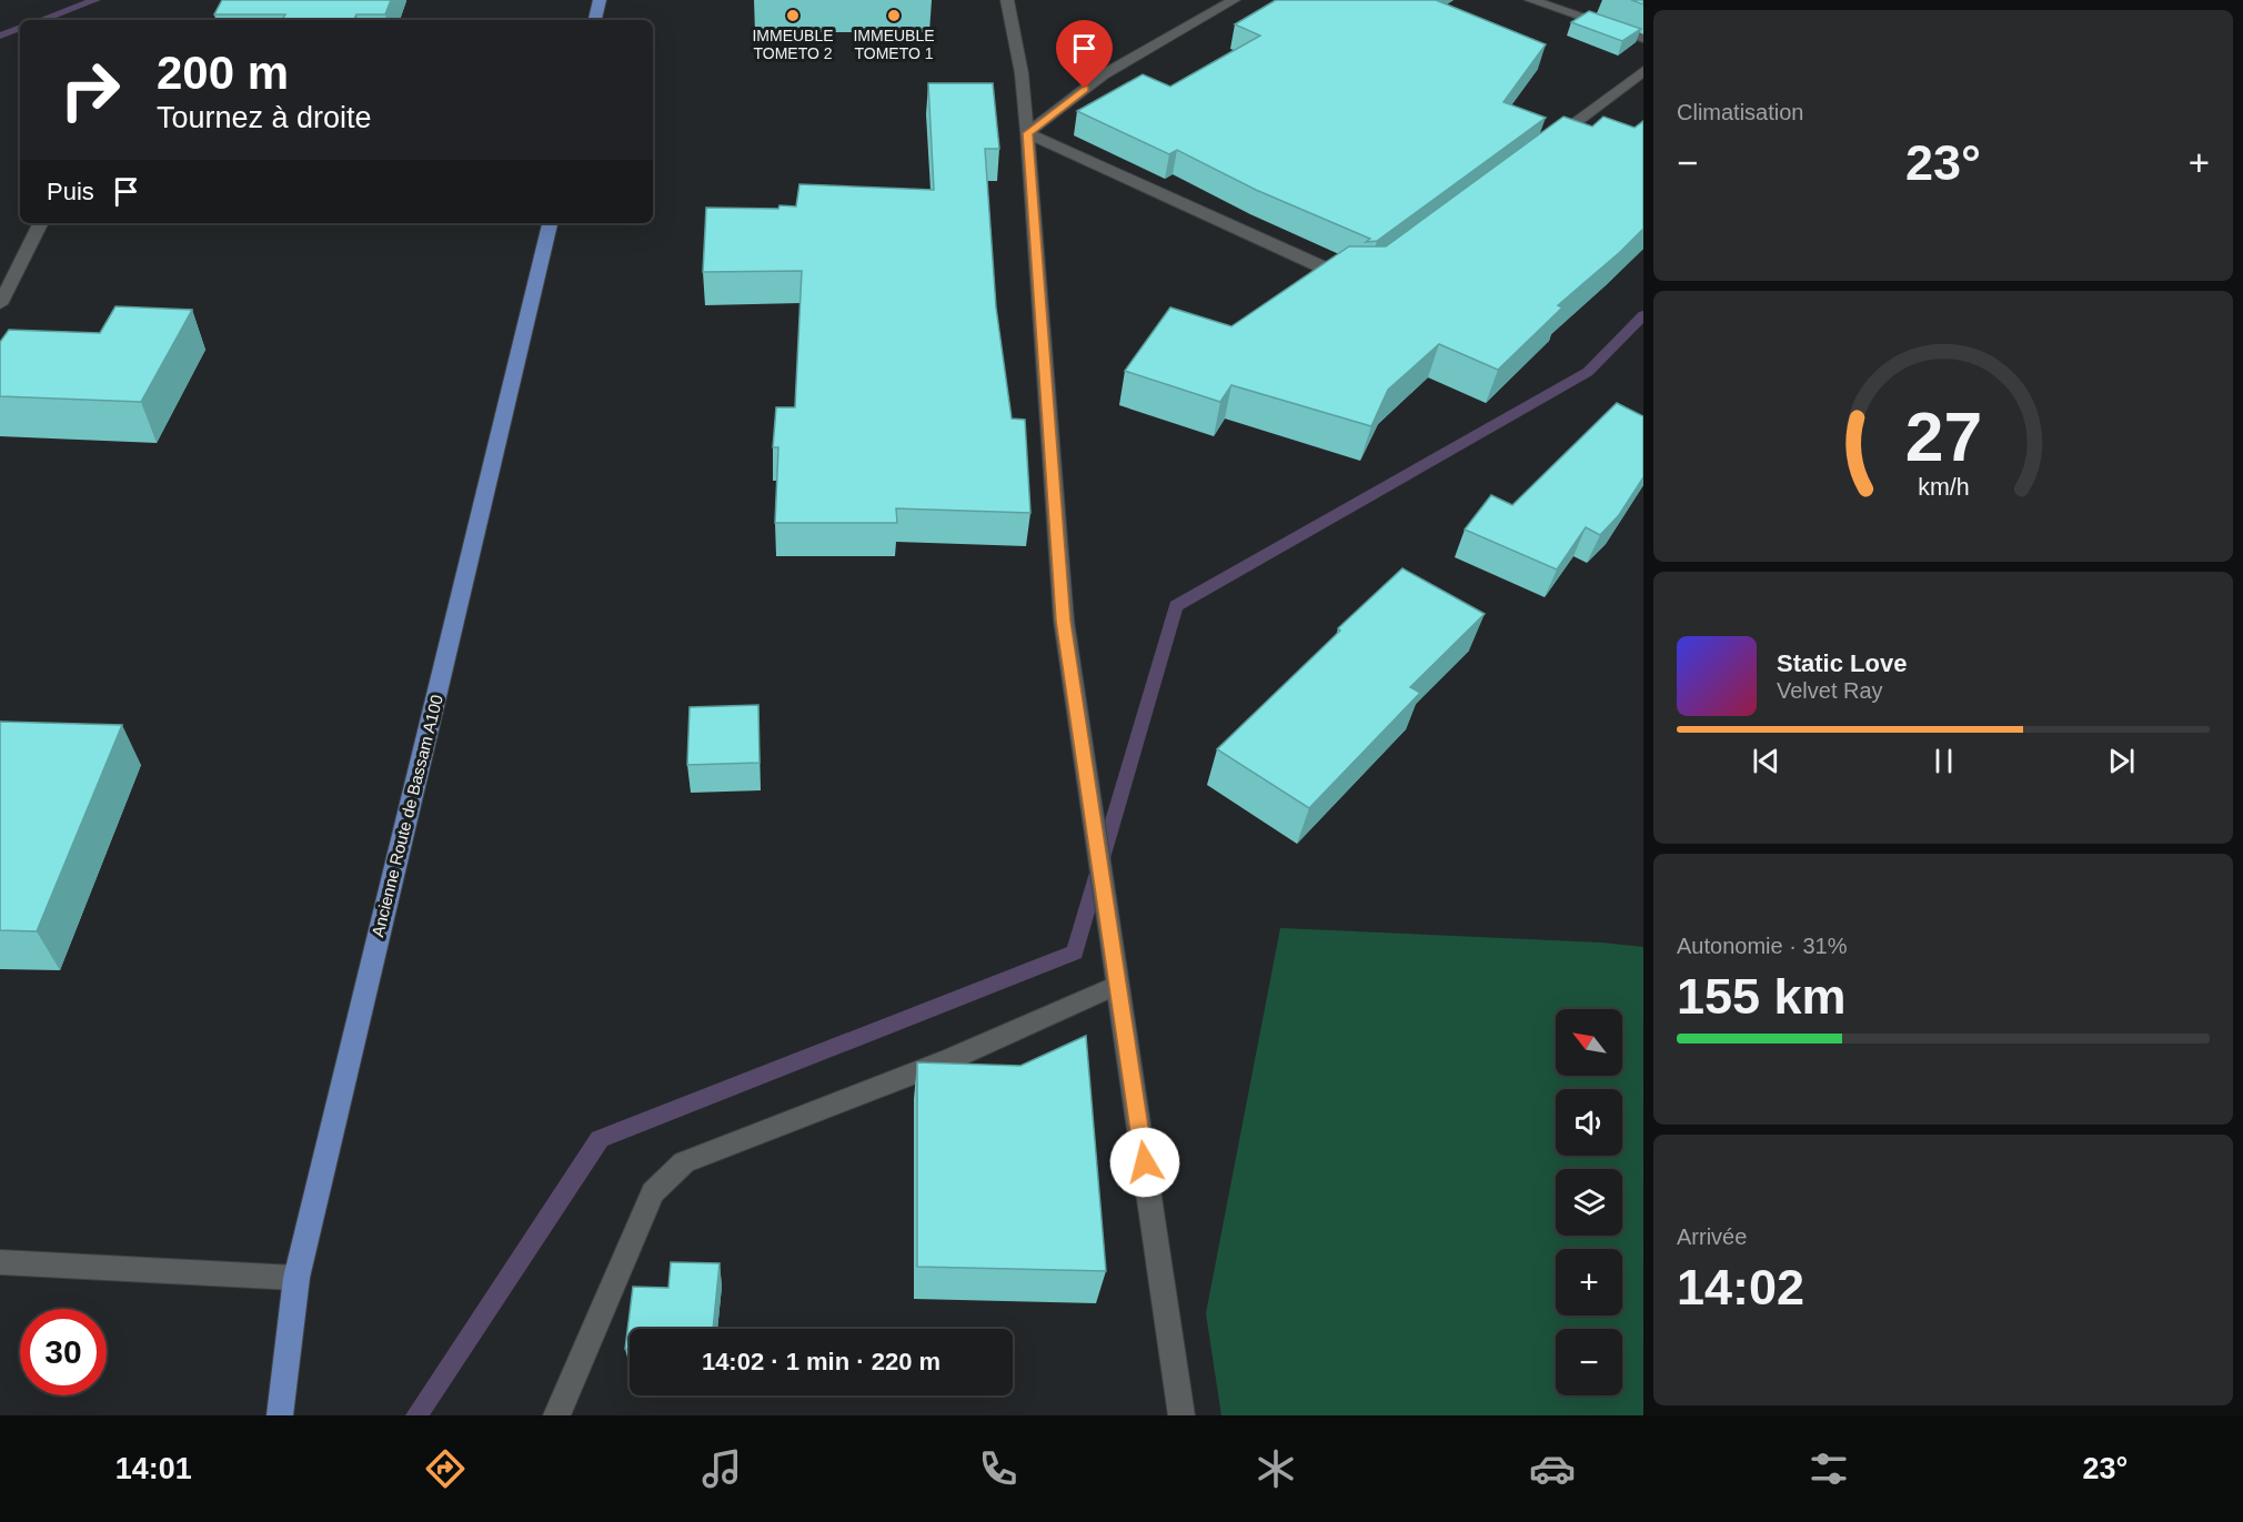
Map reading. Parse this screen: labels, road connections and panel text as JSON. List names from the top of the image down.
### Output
{
  "streets": {
    "main road": ["Ancienne Route de Bassam A100"]
  },
  "places": ["IMMEUBLE TOMETO 2", "IMMEUBLE TOMETO 1"],
  "north": "top left",
  "page": {
    "tile": [
      "Climatisation",
      ["Autonomie · 31%", "155 km"],
      ["Arrivée", "14:02"]
    ],
    "turn": ["200 m", "Tournez à droite"],
    "heat": ["−", "23°", "+"],
    "then": "Puis",
    "song": ["Static Love", "Velvet Ray"],
    "map_buttons": ["+", "−"],
    "limit": "30",
    "trip": "14:02 · 1 min · 220 m",
    "tabs": ["14:01", "23°"],
    "gauge": ["27", "km/h"]
  }
}
